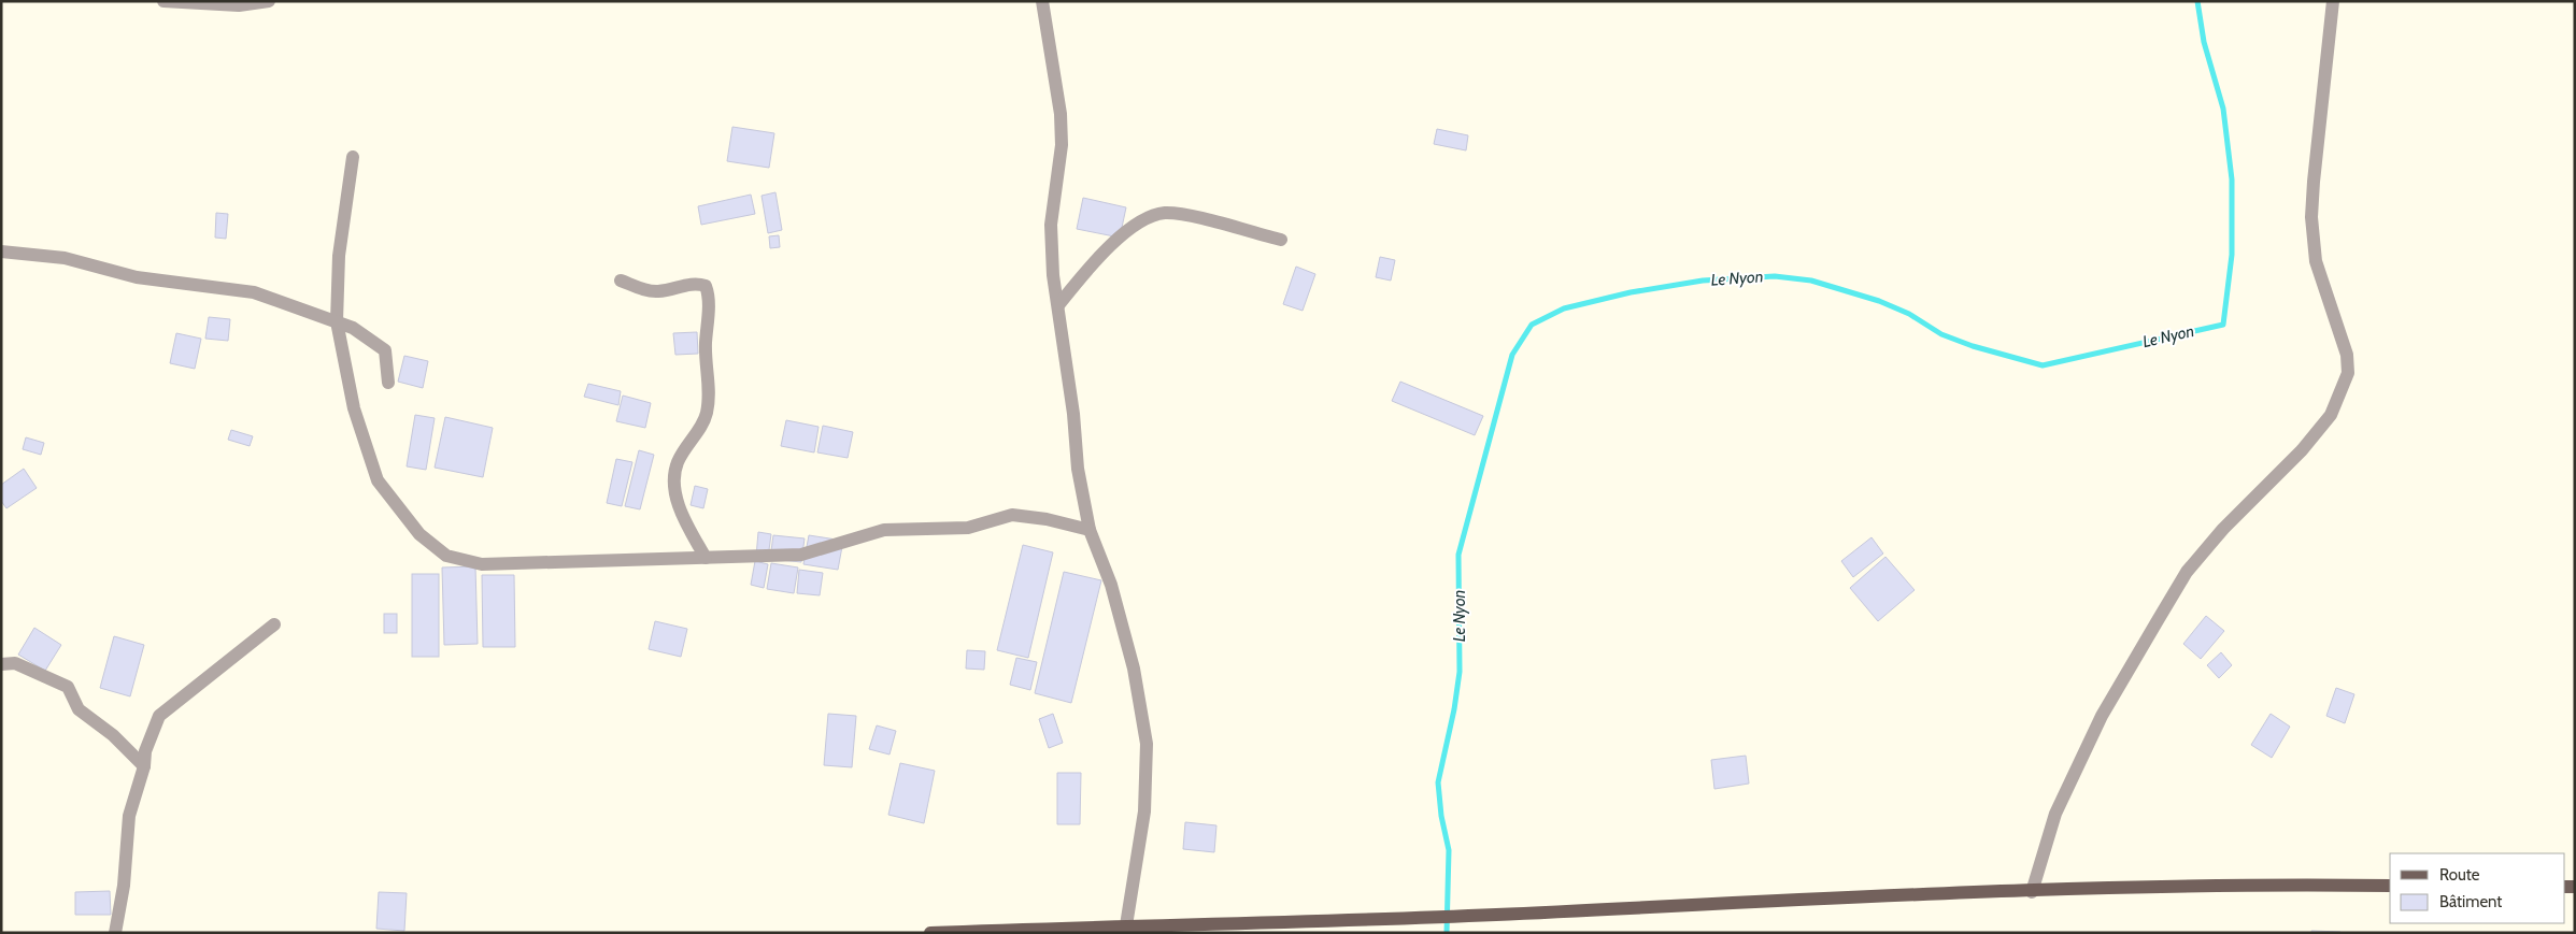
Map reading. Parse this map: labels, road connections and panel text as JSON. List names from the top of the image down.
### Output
{
  "water": ["Le Nyon"],
  "legend": ["Route", "Bâtiment"]
}
